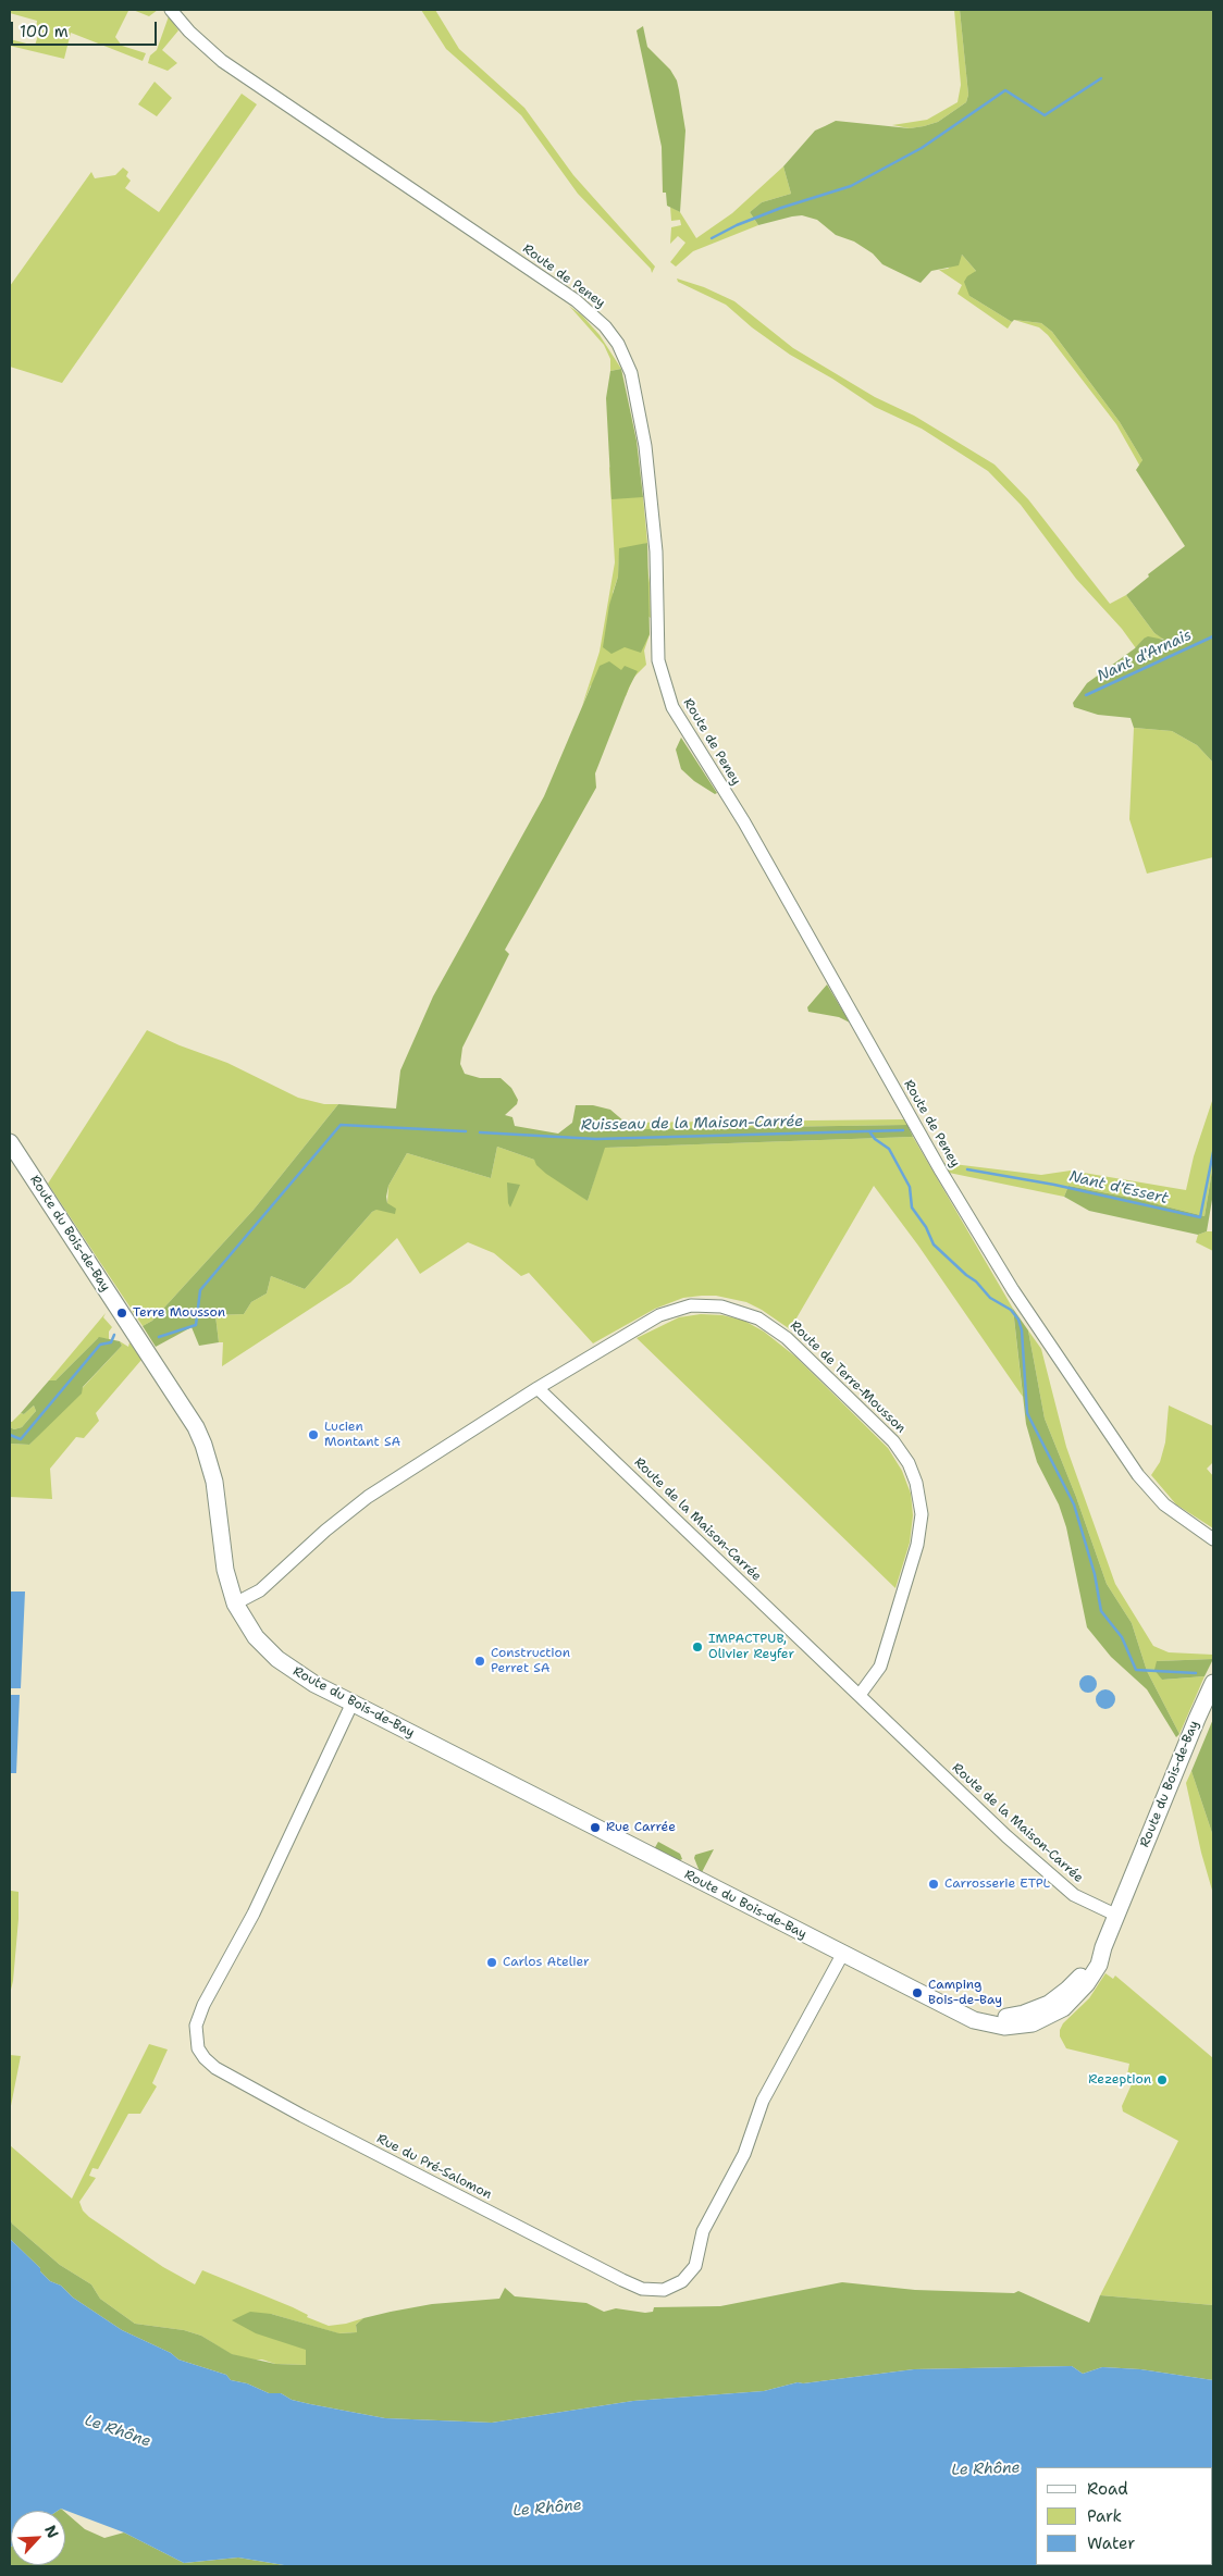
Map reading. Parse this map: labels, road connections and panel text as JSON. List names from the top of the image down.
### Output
{
  "streets": {
    "main road": ["Route du Bois-de-Bay"],
    "street": [
      "Route de Peney",
      "Route de Terre-Mousson",
      "Route de la Maison-Carrée",
      "Rue du Pré-Salomon"
    ]
  },
  "crossings": [
    ["Route du Bois-de-Bay", "Route de la Maison-Carrée"],
    ["Route du Bois-de-Bay", "Rue du Pré-Salomon"],
    ["Route de Terre-Mousson", "Route de la Maison-Carrée"]
  ],
  "water": [
    "Nant d'Arnais",
    "Ruisseau de la Maison-Carrée",
    "Nant d'Essert",
    "Le Rhône"
  ],
  "places": [
    "Terre Mousson",
    "Lucien Montant SA",
    "IMPACTPUB, Olivier Reyfer",
    "Construction Perret SA",
    "Rue Carrée",
    "Carrosserie ETPL",
    "Carlos Atelier",
    "Camping Bois-de-Bay",
    "Rezeption"
  ],
  "legend": ["Road", "Park", "Water"],
  "scale_bar": "100 m",
  "north": "top right"
}
